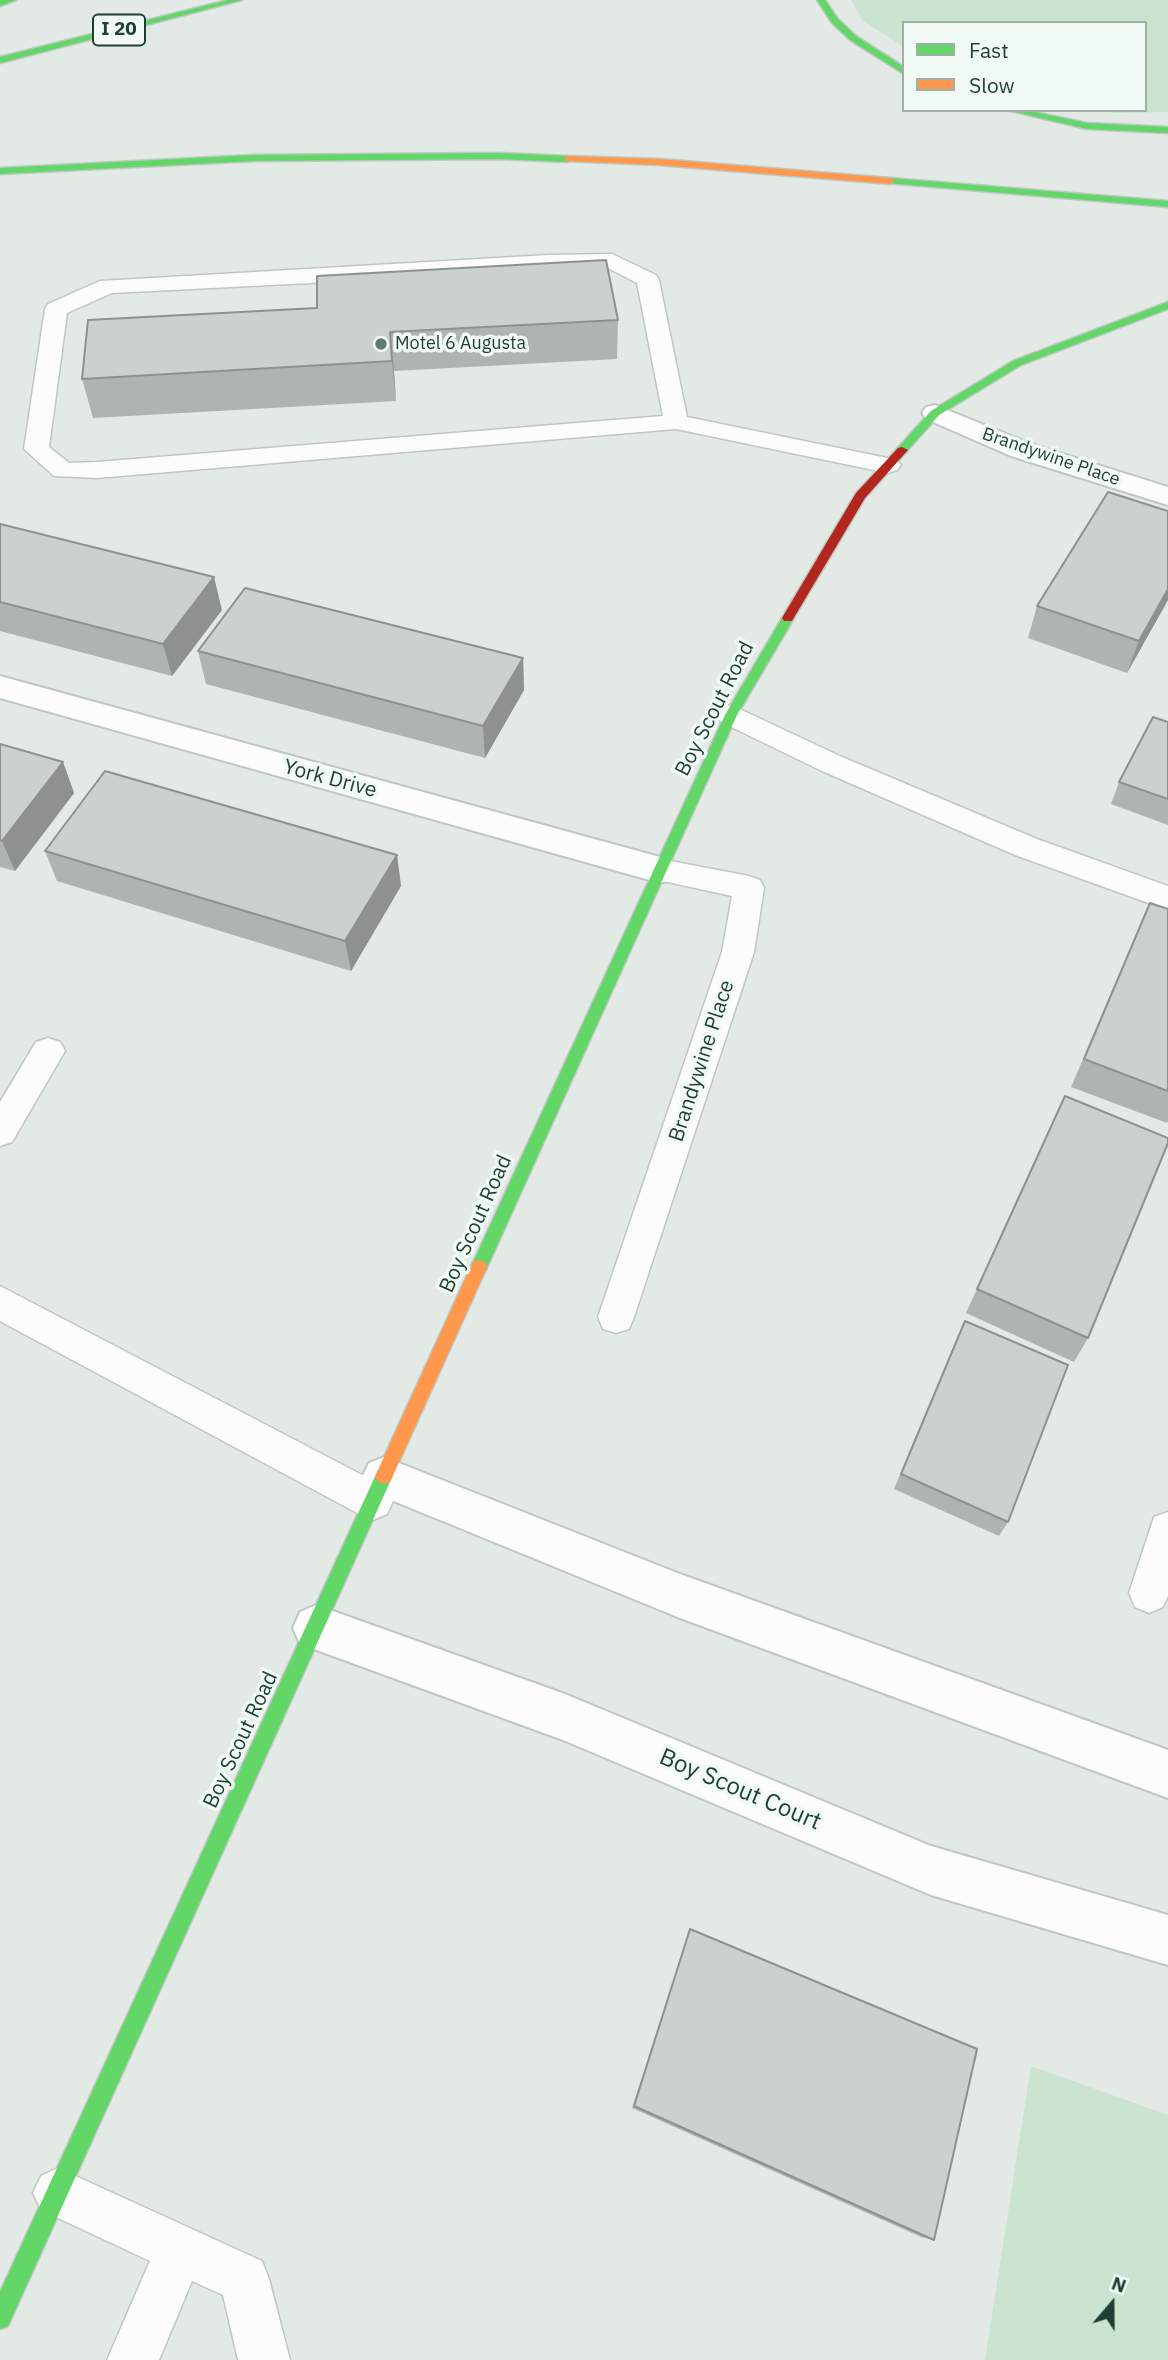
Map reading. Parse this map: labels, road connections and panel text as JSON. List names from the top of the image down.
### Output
{
  "streets": {
    "main road": ["I 20", "Boy Scout Road"],
    "street": ["Brandywine Place", "York Drive", "Boy Scout Court"]
  },
  "crossings": [
    ["Brandywine Place", "Boy Scout Road"],
    ["Brandywine Place", "York Drive"],
    ["Boy Scout Road", "York Drive"],
    ["Boy Scout Road", "Boy Scout Court"]
  ],
  "places": ["Motel 6 Augusta"],
  "legend": ["Fast", "Slow"],
  "north": "top"
}
